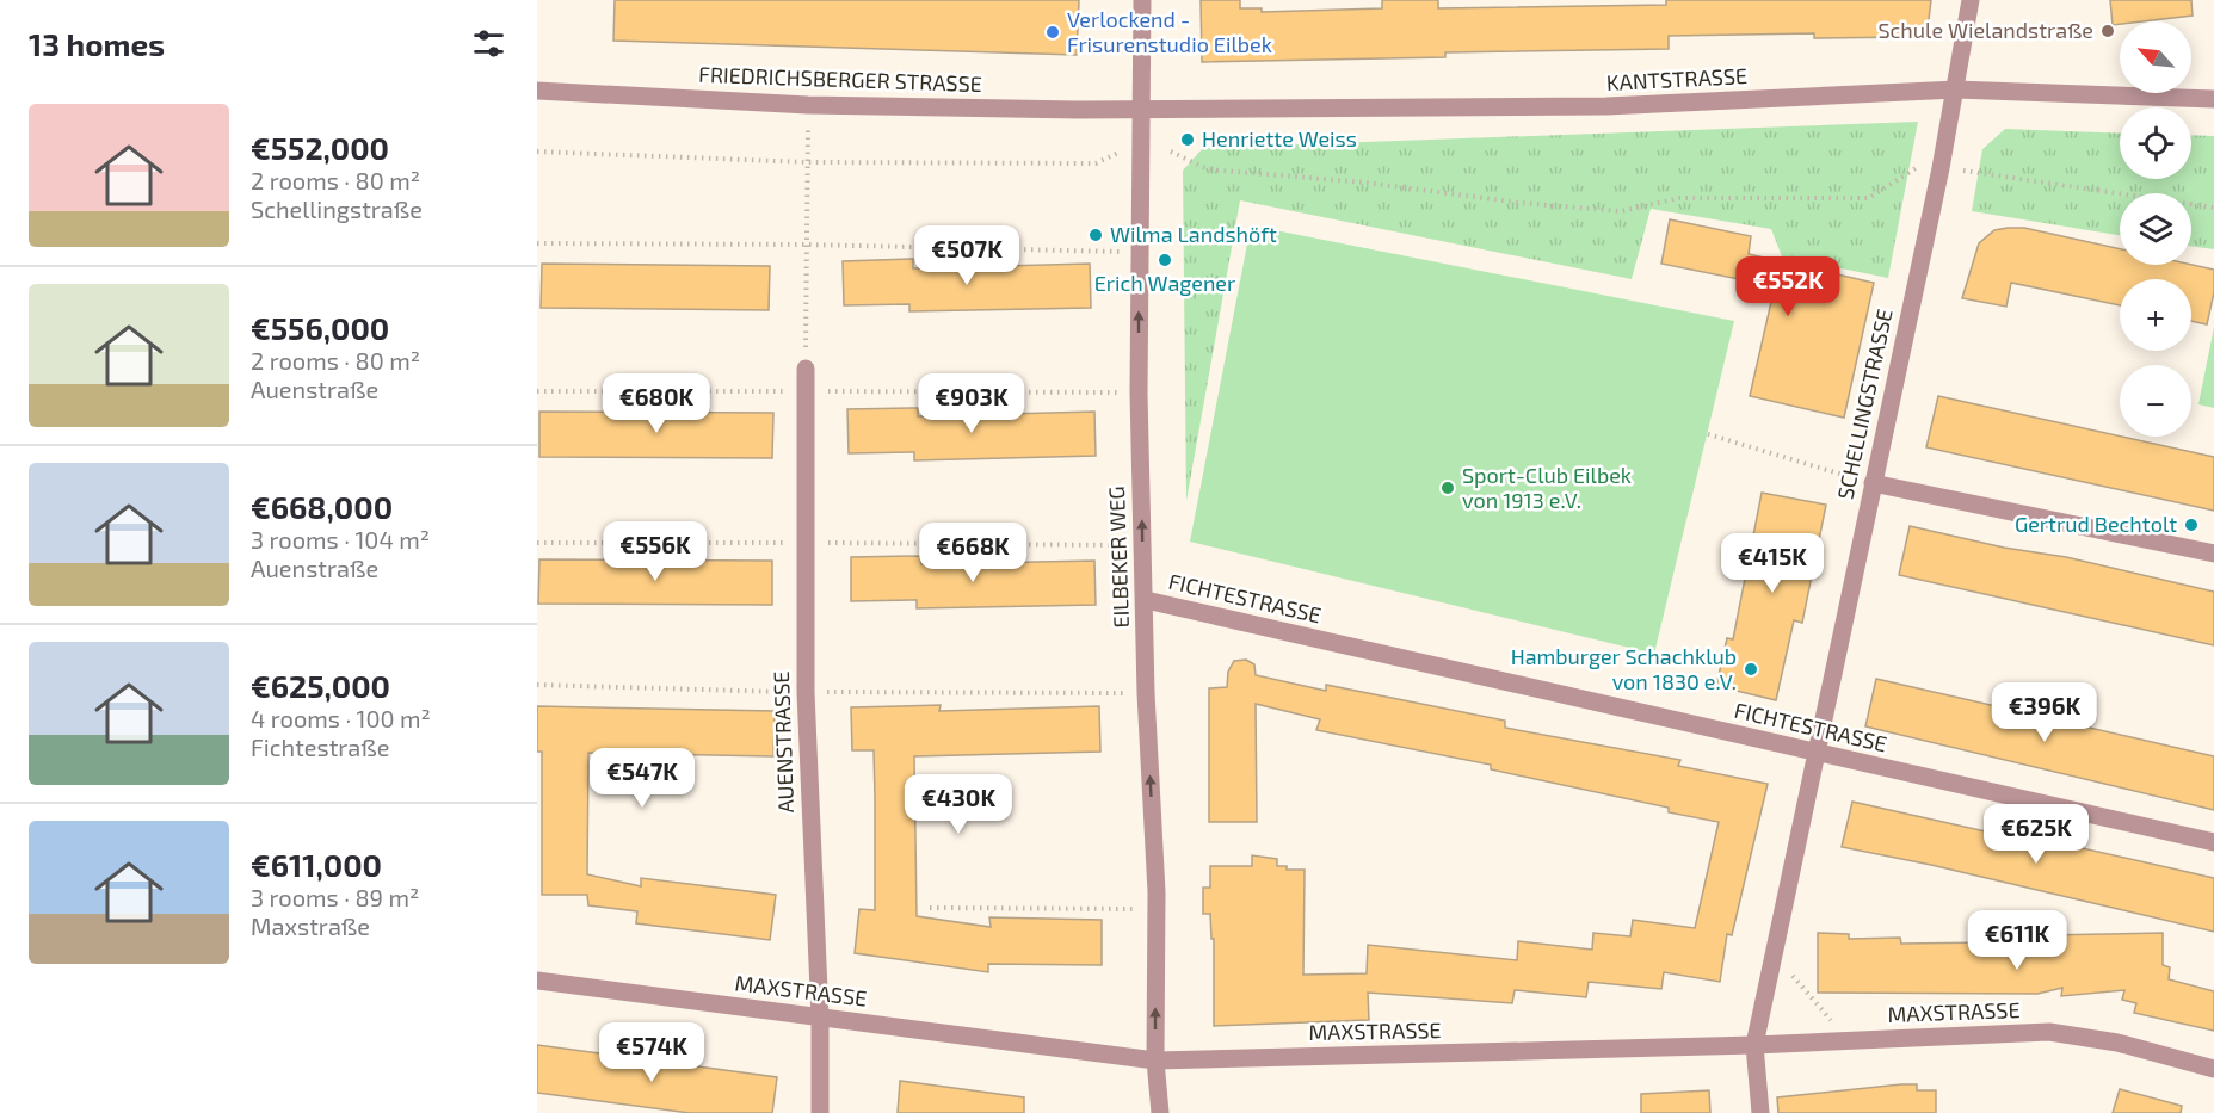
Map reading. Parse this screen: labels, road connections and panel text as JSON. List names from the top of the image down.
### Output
{
  "streets": {
    "street": [
      "FRIEDRICHSBERGER STRASSE",
      "KANTSTRASSE",
      "SCHELLINGSTRASSE",
      "EILBEKER WEG",
      "FICHTESTRASSE",
      "AUENSTRASSE",
      "MAXSTRASSE"
    ]
  },
  "crossings": [
    ["FRIEDRICHSBERGER STRASSE", "KANTSTRASSE"],
    ["FRIEDRICHSBERGER STRASSE", "EILBEKER WEG"],
    ["KANTSTRASSE", "SCHELLINGSTRASSE"],
    ["KANTSTRASSE", "EILBEKER WEG"],
    ["SCHELLINGSTRASSE", "FICHTESTRASSE"],
    ["SCHELLINGSTRASSE", "MAXSTRASSE"],
    ["EILBEKER WEG", "FICHTESTRASSE"],
    ["EILBEKER WEG", "MAXSTRASSE"],
    ["AUENSTRASSE", "MAXSTRASSE"]
  ],
  "one_way": ["EILBEKER WEG"],
  "places": [
    "Schule Wielandstraße",
    "Verlockend - Frisurenstudio Eilbek",
    "Henriette Weiss",
    "Wilma Landshöft",
    "Erich Wagener",
    "Sport-Club Eilbek von 1913 e.V.",
    "Gertrud Bechtolt",
    "Hamburger Schachklub von 1830 e.V."
  ],
  "north": "top left",
  "page": {
    "heading": "13 homes",
    "map_buttons": ["+", "−"],
    "list": [
      {
        "name": "€552,000",
        "note": "2 rooms · 80 m² · Schellingstraße"
      },
      {
        "name": "€556,000",
        "note": "2 rooms · 80 m² · Auenstraße"
      },
      {
        "name": "€668,000",
        "note": "3 rooms · 104 m² · Auenstraße"
      },
      {
        "name": "€625,000",
        "note": "4 rooms · 100 m² · Fichtestraße"
      },
      {
        "name": "€611,000",
        "note": "3 rooms · 89 m² · Maxstraße"
      }
    ],
    "price": [
      "€507K",
      "€552K",
      "€680K",
      "€903K",
      "€556K",
      "€668K",
      "€415K",
      "€396K",
      "€547K",
      "€430K",
      "€625K",
      "€611K",
      "€574K"
    ]
  }
}
